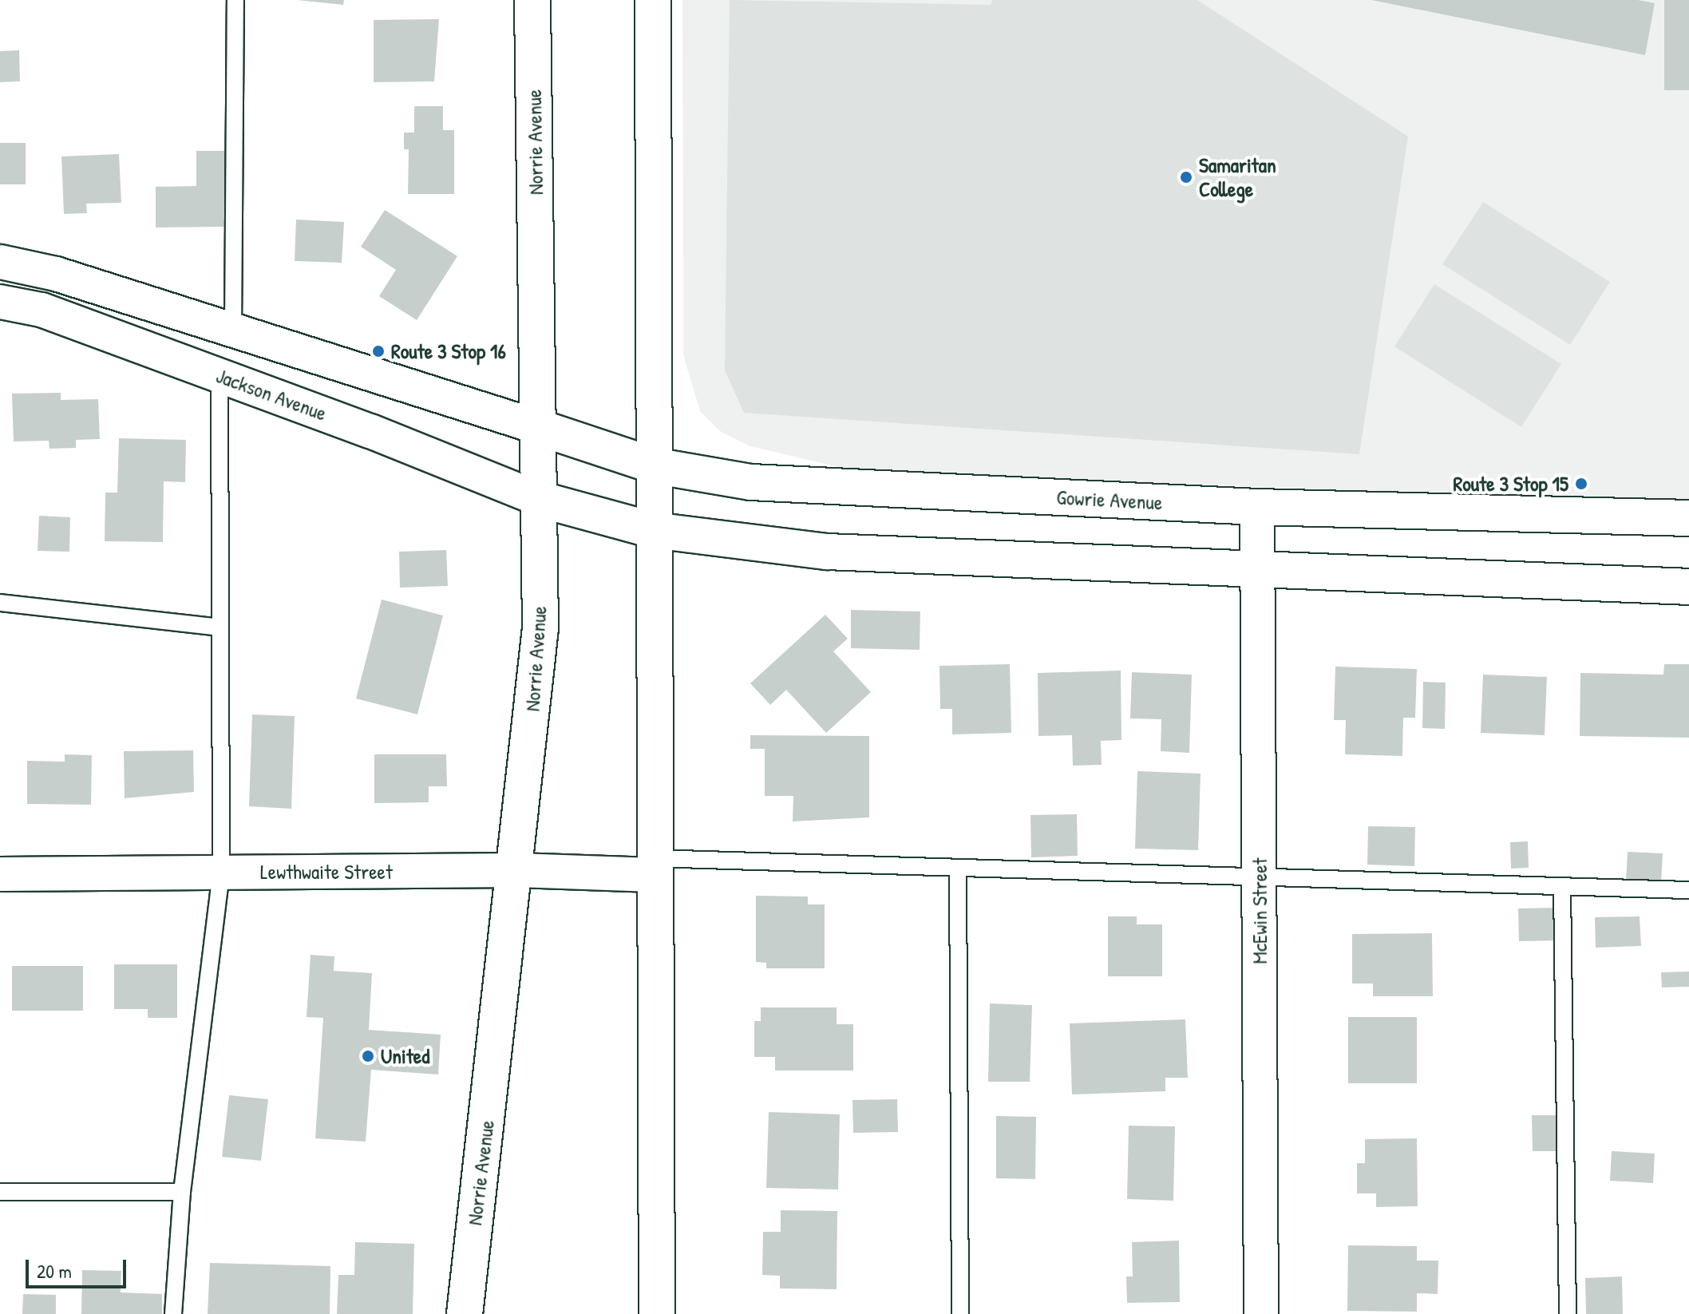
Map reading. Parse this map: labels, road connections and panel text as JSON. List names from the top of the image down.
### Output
{
  "streets": {
    "main road": ["Norrie Avenue", "Gowrie Avenue"],
    "street": ["Jackson Avenue", "Lewthwaite Street", "McEwin Street"]
  },
  "crossings": [
    ["Norrie Avenue", "Jackson Avenue"],
    ["Norrie Avenue", "Gowrie Avenue"],
    ["Norrie Avenue", "Lewthwaite Street"],
    ["Gowrie Avenue", "McEwin Street"]
  ],
  "places": [
    "Samaritan College",
    "Route 3 Stop 16",
    "Route 3 Stop 15",
    "United"
  ],
  "scale_bar": "20 m"
}
